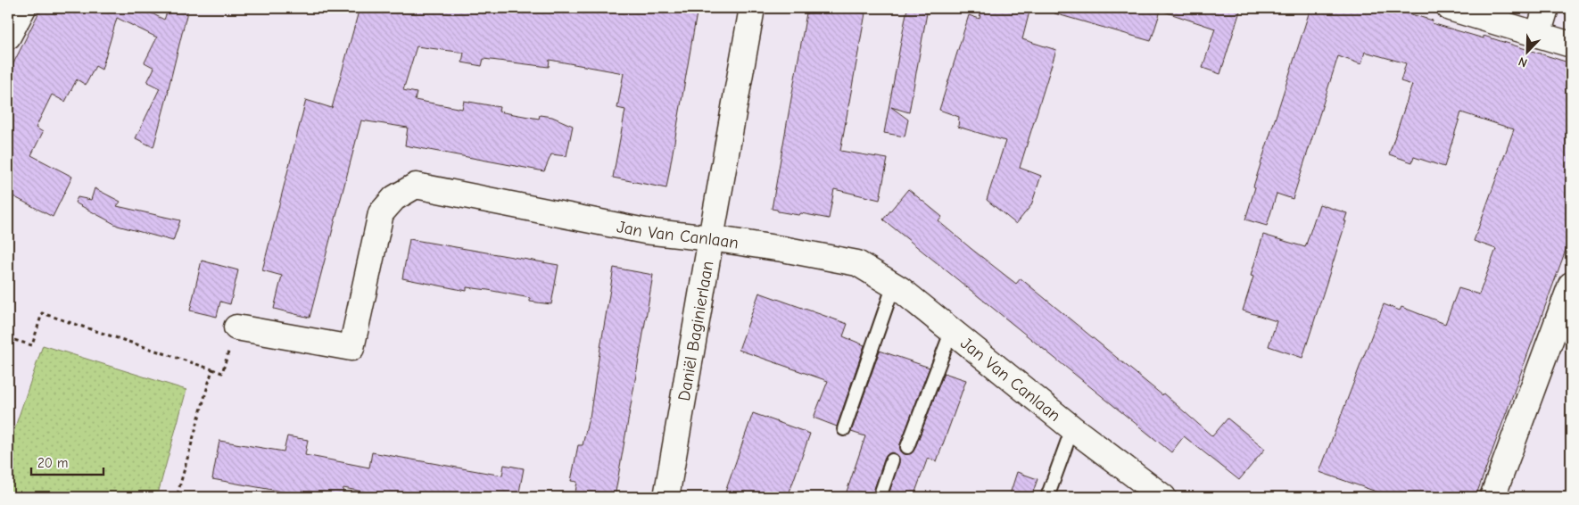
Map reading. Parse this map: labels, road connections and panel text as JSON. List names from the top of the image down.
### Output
{
  "streets": {
    "street": ["Jan Van Canlaan", "Daniël Baginierlaan"]
  },
  "crossings": [
    ["Jan Van Canlaan", "Daniël Baginierlaan"]
  ],
  "scale_bar": "20 m",
  "north": "bottom left"
}
